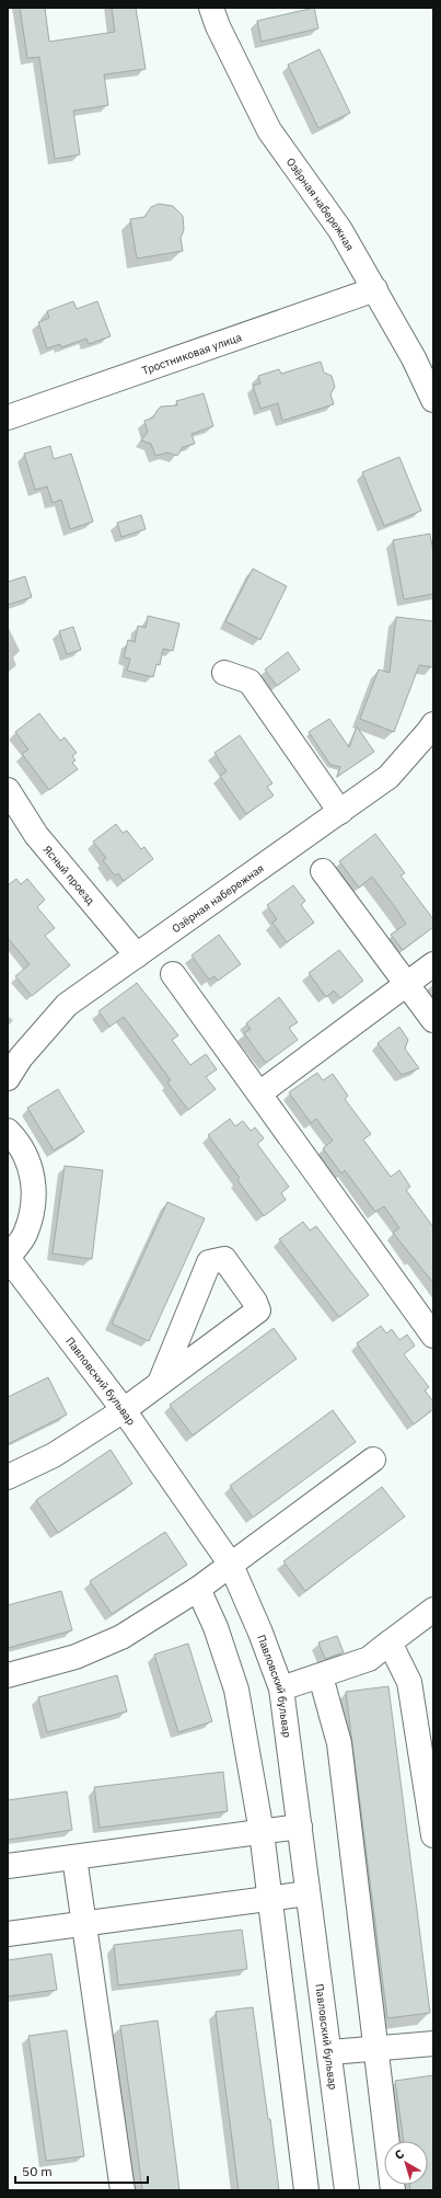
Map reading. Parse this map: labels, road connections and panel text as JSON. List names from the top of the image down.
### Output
{
  "streets": {
    "street": [
      "Озёрная набережная",
      "Тростниковая улица",
      "Ясный проезд",
      "Павловский бульвар"
    ]
  },
  "crossings": [
    ["Озёрная набережная", "Тростниковая улица"],
    ["Озёрная набережная", "Ясный проезд"]
  ],
  "scale_bar": "50 m",
  "north": "top left"
}
